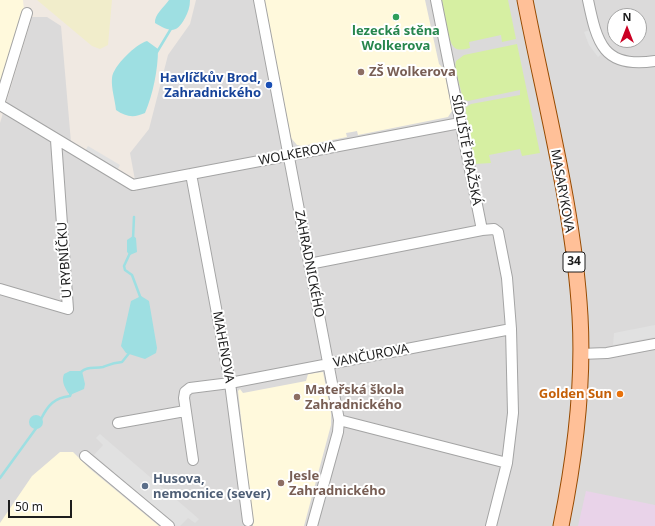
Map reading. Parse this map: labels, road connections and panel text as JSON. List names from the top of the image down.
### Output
{
  "streets": {
    "main road": ["MASARYKOVA", "34"],
    "street": [
      "SÍDLIŠTĚ PRAŽSKÁ",
      "WOLKEROVA",
      "U RYBNÍČKU",
      "ZAHRADNICKÉHO",
      "MAHENOVA",
      "VANČUROVA"
    ]
  },
  "crossings": [
    ["SÍDLIŠTĚ PRAŽSKÁ", "WOLKEROVA"],
    ["WOLKEROVA", "U RYBNÍČKU"],
    ["WOLKEROVA", "ZAHRADNICKÉHO"],
    ["WOLKEROVA", "MAHENOVA"],
    ["ZAHRADNICKÉHO", "VANČUROVA"],
    ["MAHENOVA", "VANČUROVA"]
  ],
  "places": [
    "lezecká stěna Wolkerova",
    "ZŠ Wolkerova",
    "Havlíčkův Brod, Zahradnického",
    "Golden Sun",
    "Mateřská škola Zahradnického",
    "Jesle Zahradnického",
    "Husova, nemocnice (sever)"
  ],
  "scale_bar": "50 m",
  "north": "top"
}
